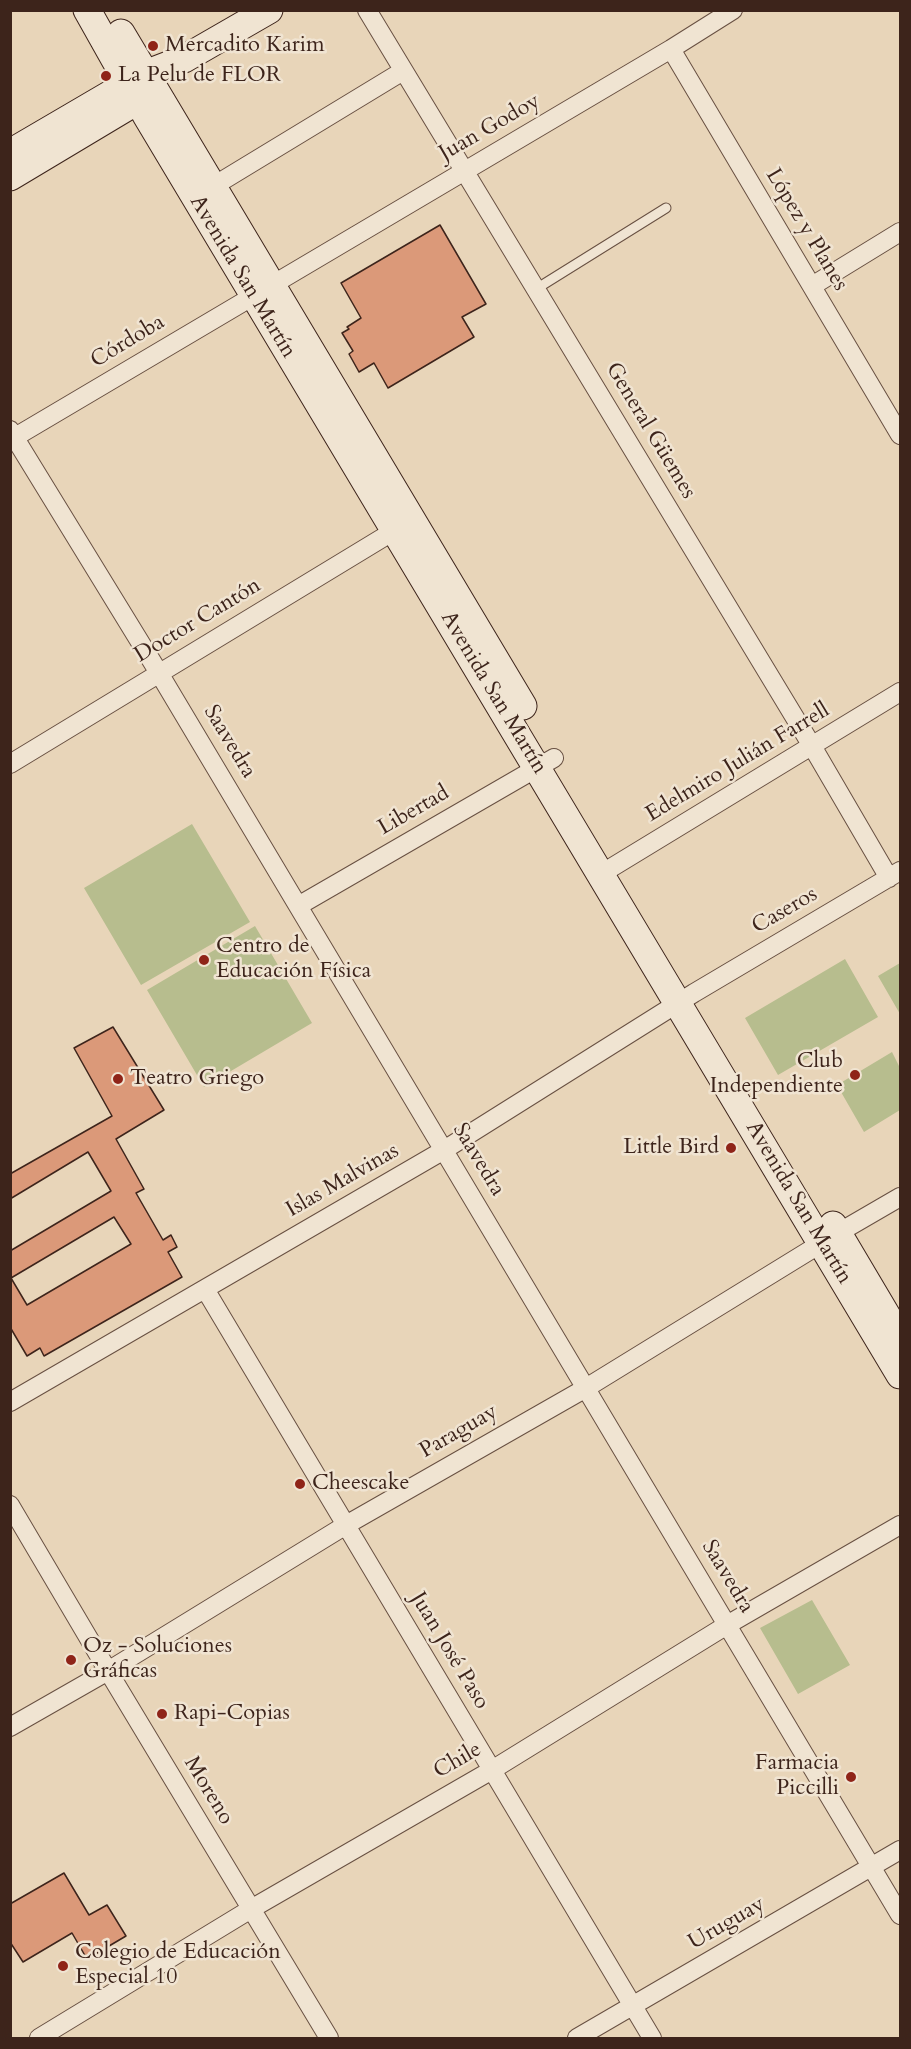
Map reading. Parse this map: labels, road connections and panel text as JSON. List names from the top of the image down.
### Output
{
  "streets": {
    "main road": ["Avenida San Martín"],
    "street": [
      "Juan Godoy",
      "López y Planes",
      "Córdoba",
      "General Güemes",
      "Doctor Cantón",
      "Saavedra",
      "Edelmiro Julián Farrell",
      "Libertad",
      "Caseros",
      "Islas Malvinas",
      "Paraguay",
      "Juan José Paso",
      "Chile",
      "Moreno",
      "Uruguay"
    ]
  },
  "crossings": [
    ["Juan Godoy", "López y Planes"],
    ["Juan Godoy", "Avenida San Martín"],
    ["Juan Godoy", "Córdoba"],
    ["Juan Godoy", "General Güemes"],
    ["Avenida San Martín", "Córdoba"],
    ["Avenida San Martín", "Doctor Cantón"],
    ["Avenida San Martín", "Edelmiro Julián Farrell"],
    ["Avenida San Martín", "Libertad"],
    ["Avenida San Martín", "Caseros"],
    ["Avenida San Martín", "Islas Malvinas"],
    ["Avenida San Martín", "Paraguay"],
    ["Córdoba", "Saavedra"],
    ["General Güemes", "Edelmiro Julián Farrell"],
    ["General Güemes", "Caseros"],
    ["Doctor Cantón", "Saavedra"],
    ["Saavedra", "Libertad"],
    ["Saavedra", "Islas Malvinas"],
    ["Saavedra", "Paraguay"],
    ["Saavedra", "Chile"],
    ["Saavedra", "Uruguay"],
    ["Caseros", "Islas Malvinas"],
    ["Islas Malvinas", "Juan José Paso"],
    ["Paraguay", "Juan José Paso"],
    ["Paraguay", "Moreno"],
    ["Juan José Paso", "Chile"],
    ["Juan José Paso", "Uruguay"],
    ["Chile", "Moreno"]
  ],
  "places": [
    "Mercadito Karim",
    "La Pelu de FLOR",
    "Centro de Educación Física",
    "Club Independiente",
    "Teatro Griego",
    "Little Bird",
    "Cheescake",
    "Oz - Soluciones Gráficas",
    "Rapi-Copias",
    "Farmacia Piccilli",
    "Colegio de Educación Especial 10"
  ]
}
